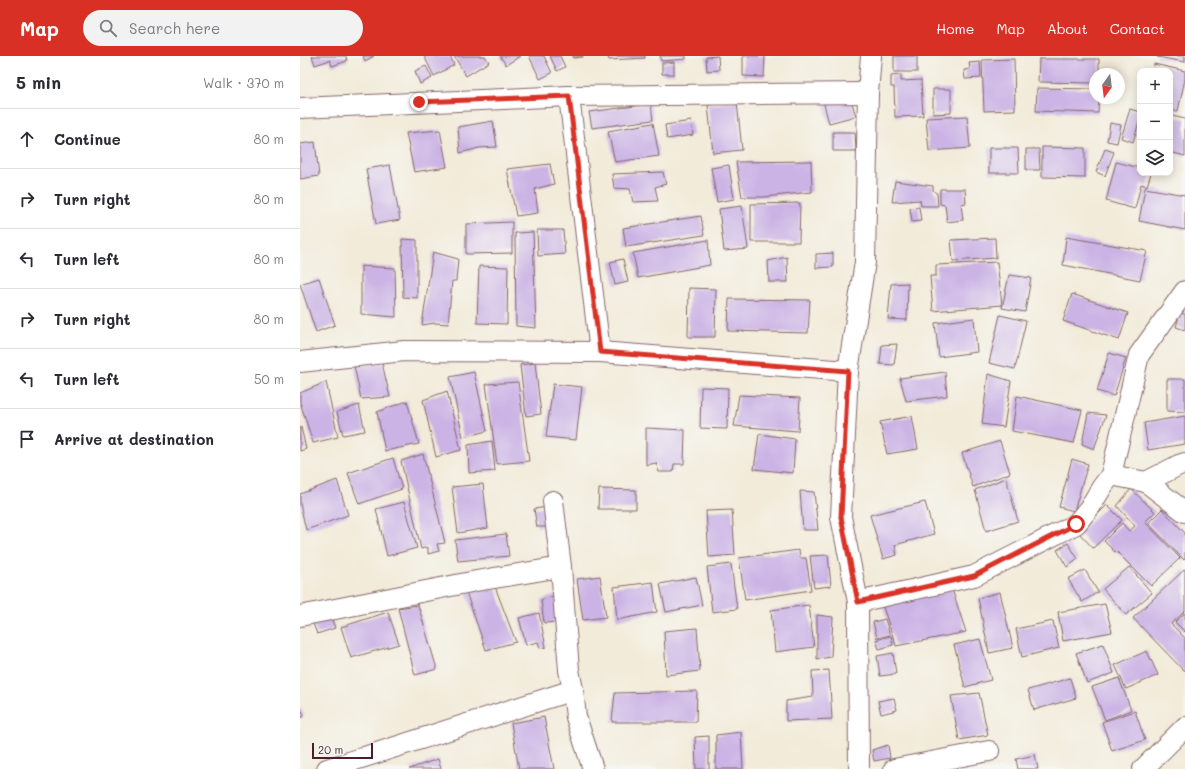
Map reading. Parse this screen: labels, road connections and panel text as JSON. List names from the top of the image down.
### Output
{
  "scale_bar": "20 m",
  "north": "bottom",
  "page": {
    "header": "Map",
    "search": "Search here",
    "nav": [
      "Home",
      "Map",
      "About",
      "Contact"
    ],
    "heading": ["5 min", "Walk · 370 m"],
    "map_buttons": ["+", "−"],
    "list": [
      ["Continue", "80 m"],
      ["Turn right", "80 m"],
      ["Turn left", "80 m"],
      ["Turn right", "80 m"],
      ["Turn left", "50 m"],
      "Arrive at destination"
    ],
    "scale": "20 m"
  }
}
